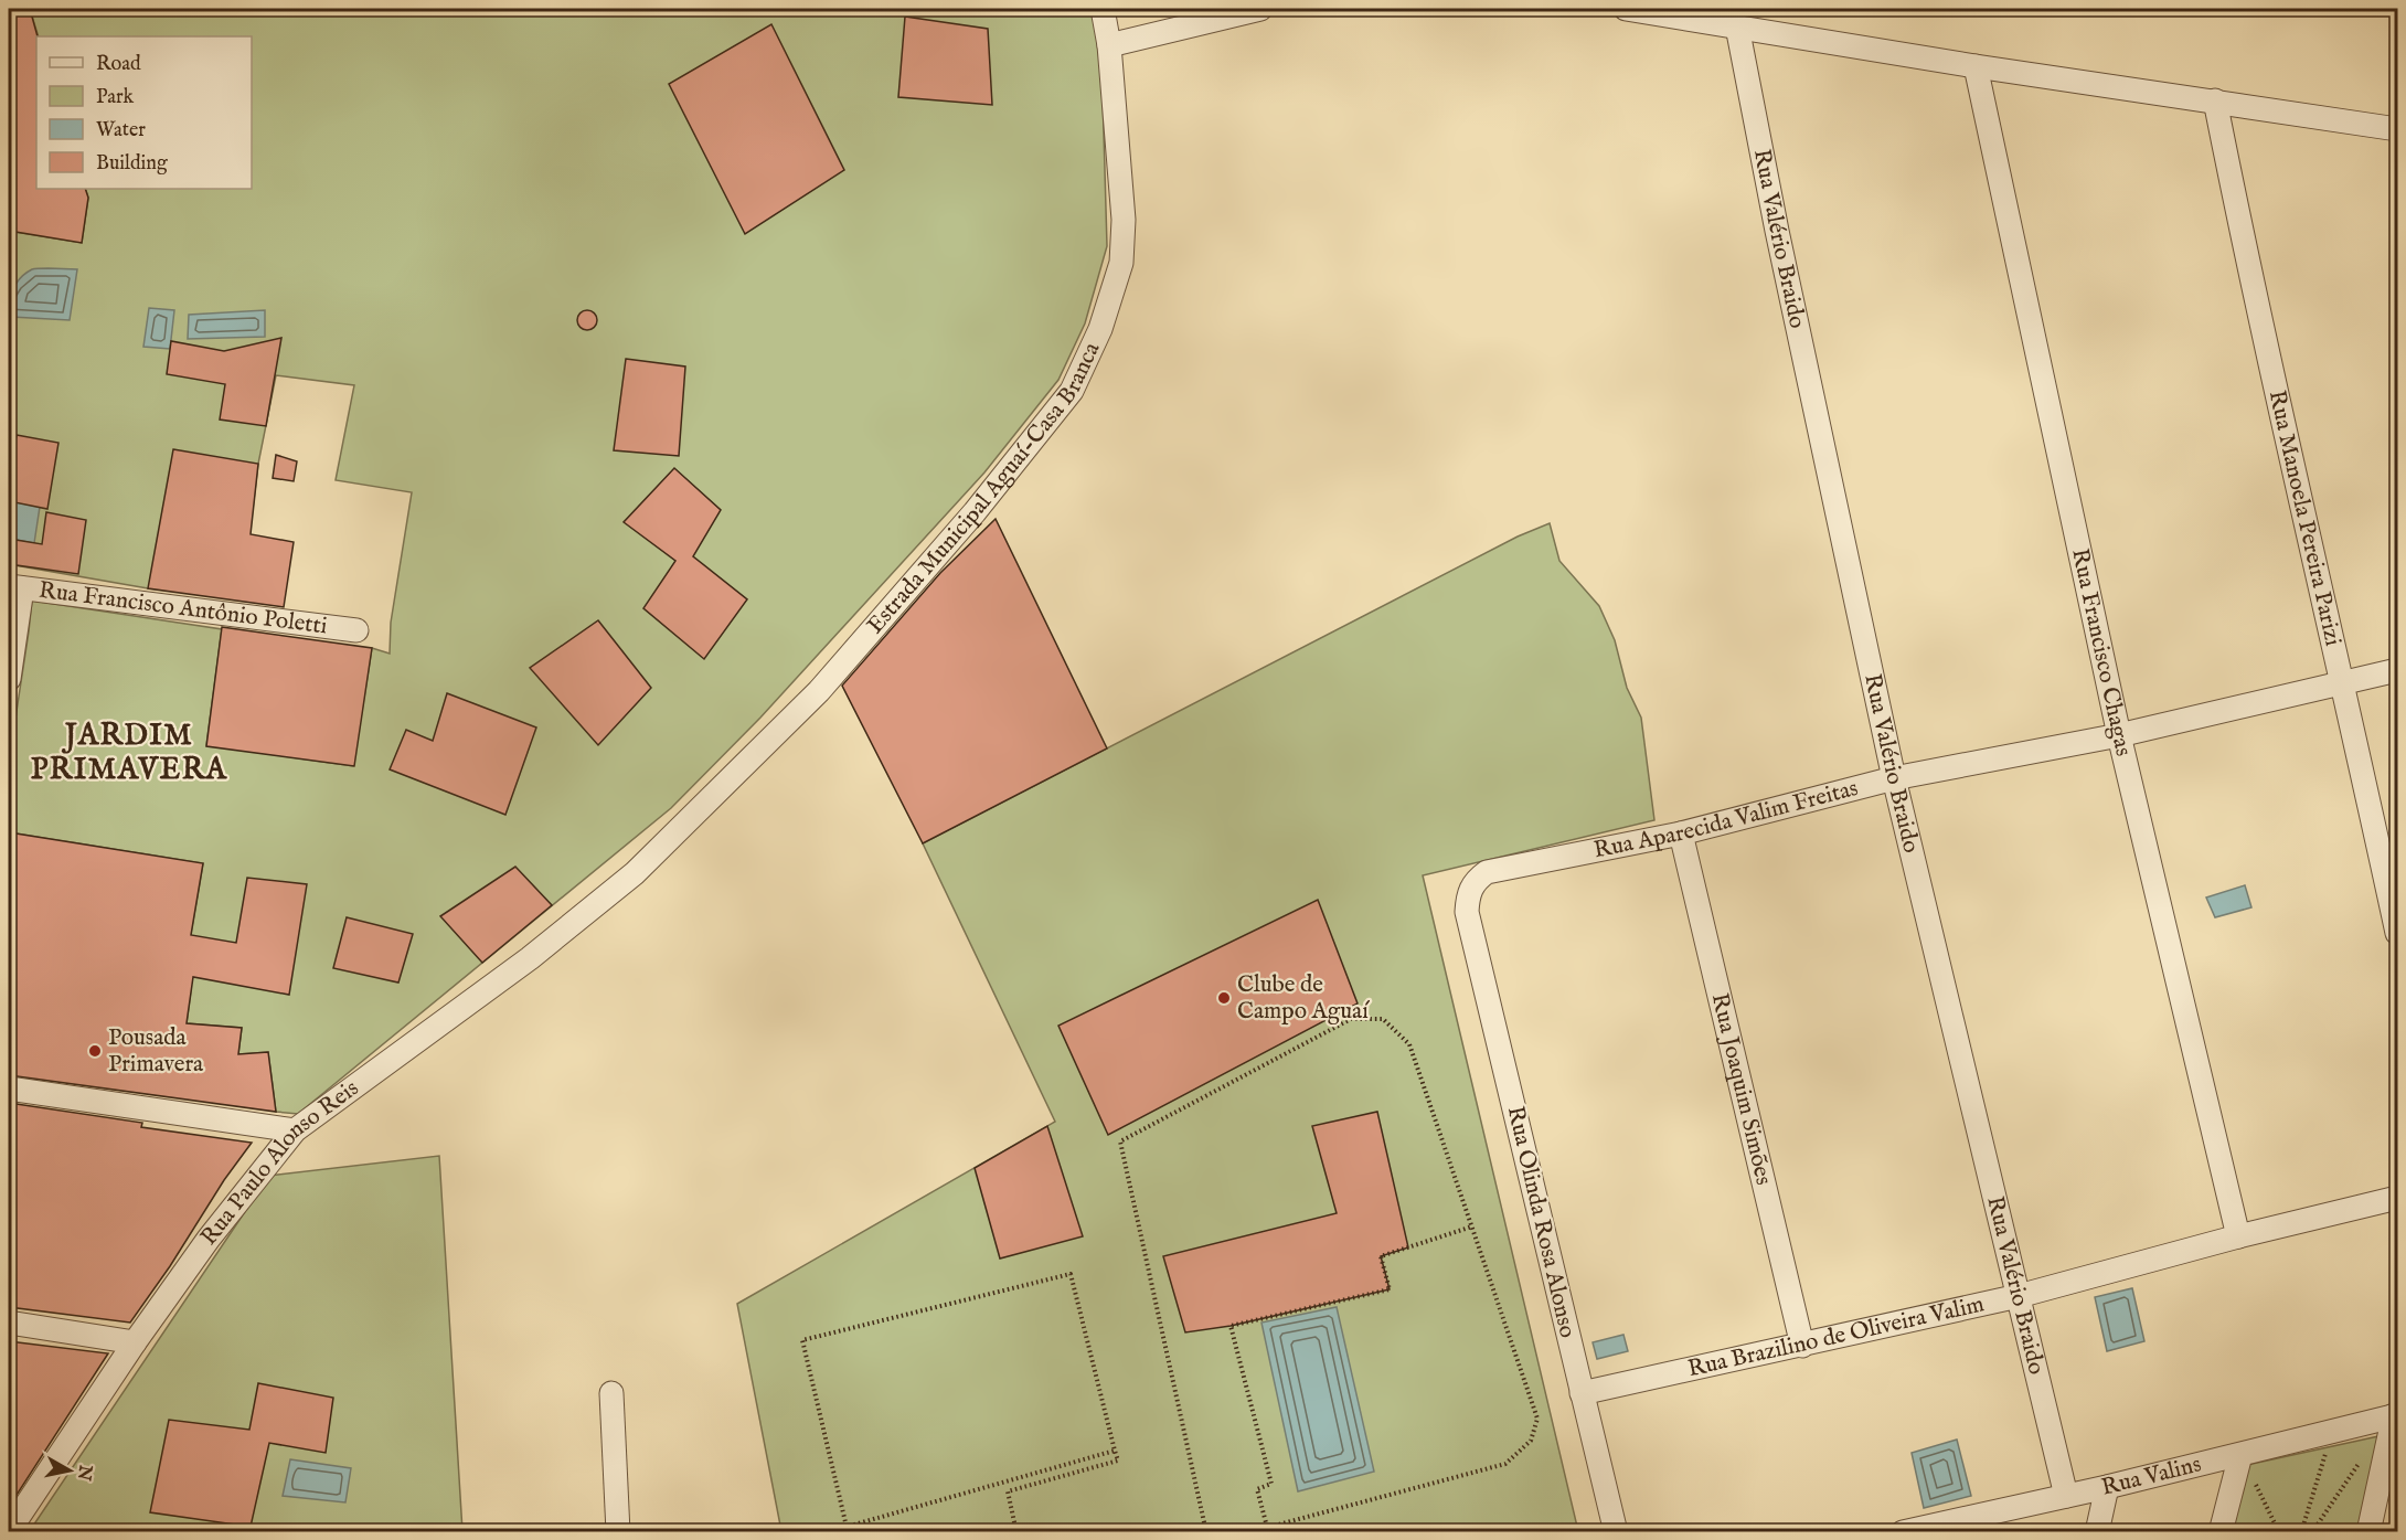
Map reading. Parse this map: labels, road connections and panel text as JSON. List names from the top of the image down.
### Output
{
  "streets": {
    "street": [
      "Rua Valério Braido",
      "Estrada Municipal Aguaí-Casa Branca",
      "Rua Manoela Pereira Parizi",
      "Rua Francisco Antônio Poletti",
      "Rua Francisco Chagas",
      "Rua Aparecida Valim Freitas",
      "Rua Joaquim Simões",
      "Rua Paulo Alonso Reis",
      "Rua Olinda Rosa Alonso",
      "Rua Brazilino de Oliveira Valim",
      "Rua Valins"
    ]
  },
  "crossings": [
    ["Rua Valério Braido", "Rua Aparecida Valim Freitas"],
    ["Rua Valério Braido", "Rua Brazilino de Oliveira Valim"],
    ["Rua Valério Braido", "Rua Valins"],
    ["Estrada Municipal Aguaí-Casa Branca", "Rua Paulo Alonso Reis"],
    ["Rua Manoela Pereira Parizi", "Rua Aparecida Valim Freitas"],
    ["Rua Francisco Chagas", "Rua Aparecida Valim Freitas"],
    ["Rua Francisco Chagas", "Rua Brazilino de Oliveira Valim"],
    ["Rua Aparecida Valim Freitas", "Rua Joaquim Simões"],
    ["Rua Aparecida Valim Freitas", "Rua Olinda Rosa Alonso"],
    ["Rua Joaquim Simões", "Rua Brazilino de Oliveira Valim"],
    ["Rua Olinda Rosa Alonso", "Rua Brazilino de Oliveira Valim"]
  ],
  "districts": ["JARDIM PRIMAVERA"],
  "places": ["Clube de Campo Aguaí", "Pousada Primavera"],
  "legend": [
    "Road",
    "Park",
    "Water",
    "Building"
  ],
  "north": "right"
}
